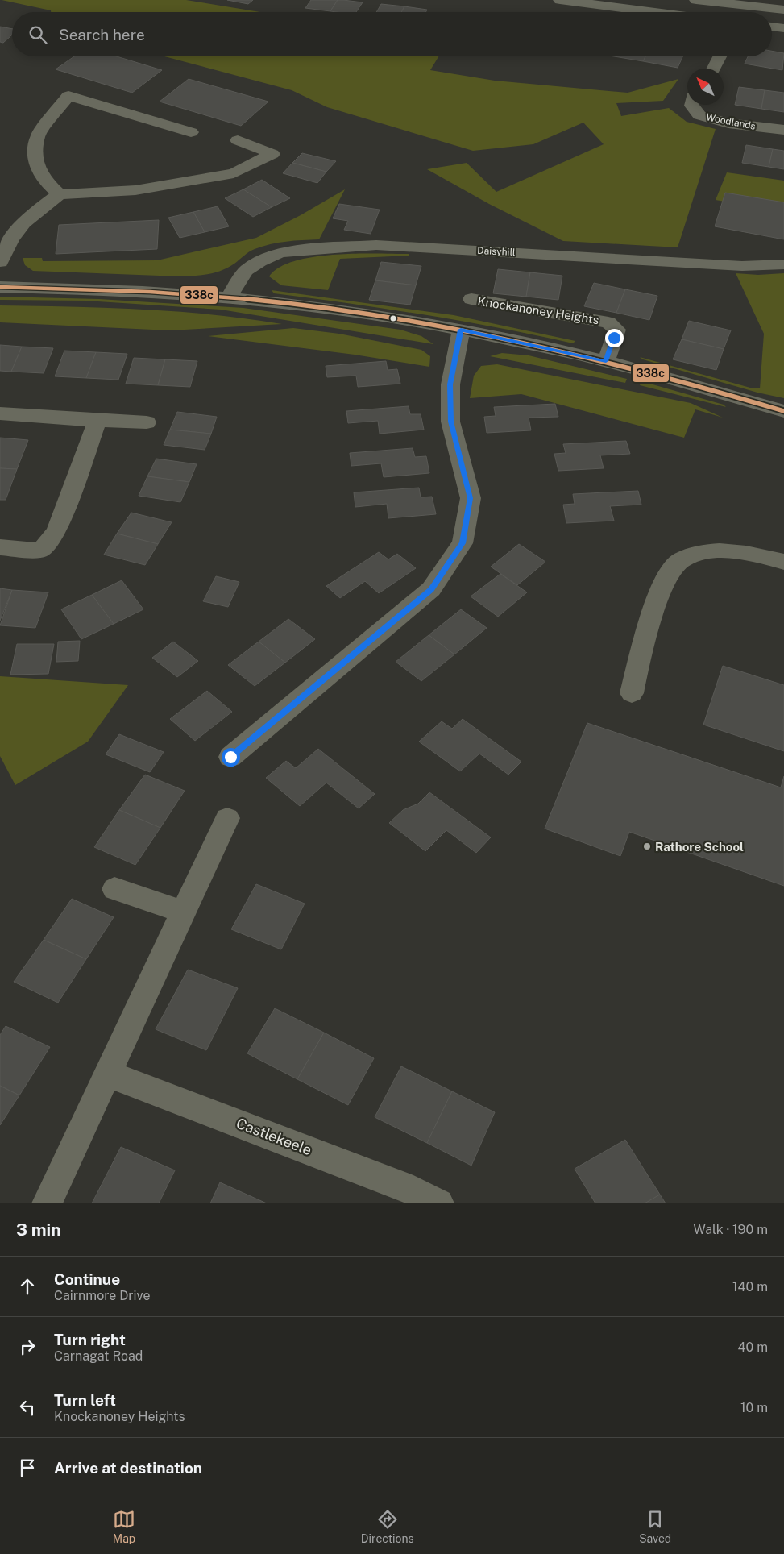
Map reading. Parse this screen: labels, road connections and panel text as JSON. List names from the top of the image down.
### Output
{
  "streets": {
    "street": [
      "Woodlands",
      "Daisyhill",
      "Knockanoney Heights",
      "Castlekeele"
    ]
  },
  "places": ["Rathore School"],
  "lines": ["transit line 338c"],
  "north": "top left",
  "page": {
    "search": "Search here",
    "heading": ["3 min", "Walk · 190 m"],
    "list": [
      ["Continue", "Cairnmore Drive", "140 m"],
      ["Turn right", "Carnagat Road", "40 m"],
      ["Turn left", "Knockanoney Heights", "10 m"],
      "Arrive at destination"
    ],
    "nav": ["Map", "Directions", "Saved"]
  }
}
